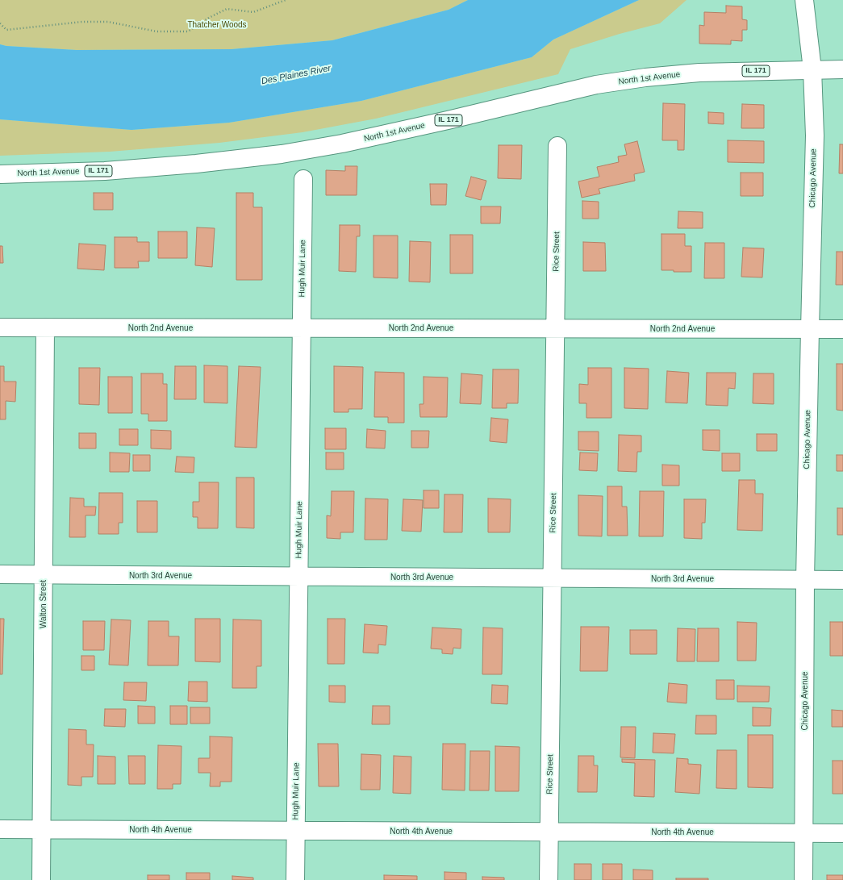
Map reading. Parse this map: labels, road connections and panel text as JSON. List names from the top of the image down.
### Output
{
  "streets": {
    "street": [
      "IL 171",
      "North 1st Avenue",
      "Chicago Avenue",
      "Rice Street",
      "Hugh Muir Lane",
      "North 2nd Avenue",
      "North 3rd Avenue",
      "Walton Street",
      "North 4th Avenue"
    ]
  },
  "crossings": [
    ["North 1st Avenue", "Chicago Avenue"],
    ["Chicago Avenue", "North 2nd Avenue"],
    ["Chicago Avenue", "North 3rd Avenue"],
    ["Chicago Avenue", "North 4th Avenue"],
    ["Rice Street", "North 2nd Avenue"],
    ["Rice Street", "North 3rd Avenue"],
    ["Rice Street", "North 4th Avenue"],
    ["Hugh Muir Lane", "North 2nd Avenue"],
    ["Hugh Muir Lane", "North 3rd Avenue"],
    ["Hugh Muir Lane", "North 4th Avenue"],
    ["North 2nd Avenue", "Walton Street"],
    ["North 3rd Avenue", "Walton Street"],
    ["Walton Street", "North 4th Avenue"]
  ],
  "water": ["Des Plaines River"],
  "parks": ["Thatcher Woods"]
}
